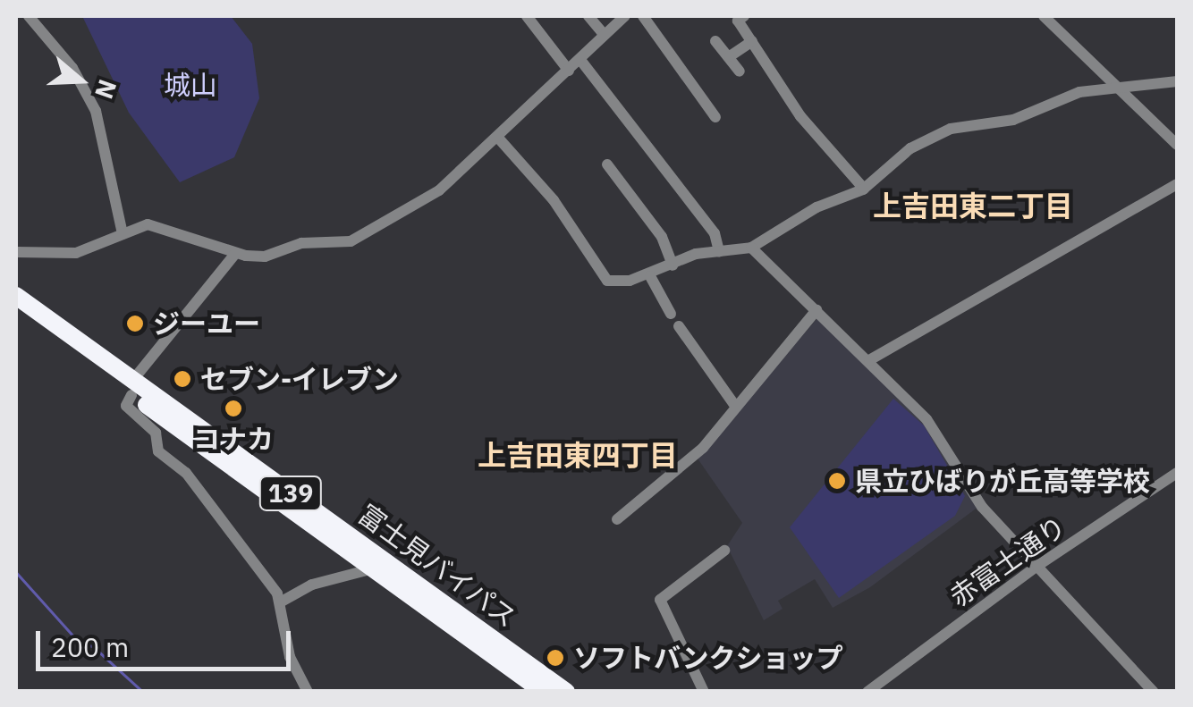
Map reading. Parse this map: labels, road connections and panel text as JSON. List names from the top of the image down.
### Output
{
  "streets": {
    "highway": ["139", "富士見バイパス"],
    "street": ["赤富士通り"]
  },
  "districts": ["上吉田東二丁目", "上吉田東四丁目"],
  "parks": ["城山"],
  "places": [
    "ジーユー",
    "セブン-イレブン",
    "コナカ",
    "県立ひばりが丘高等学校",
    "ソフトバンクショップ"
  ],
  "scale_bar": "200 m",
  "north": "right"
}
